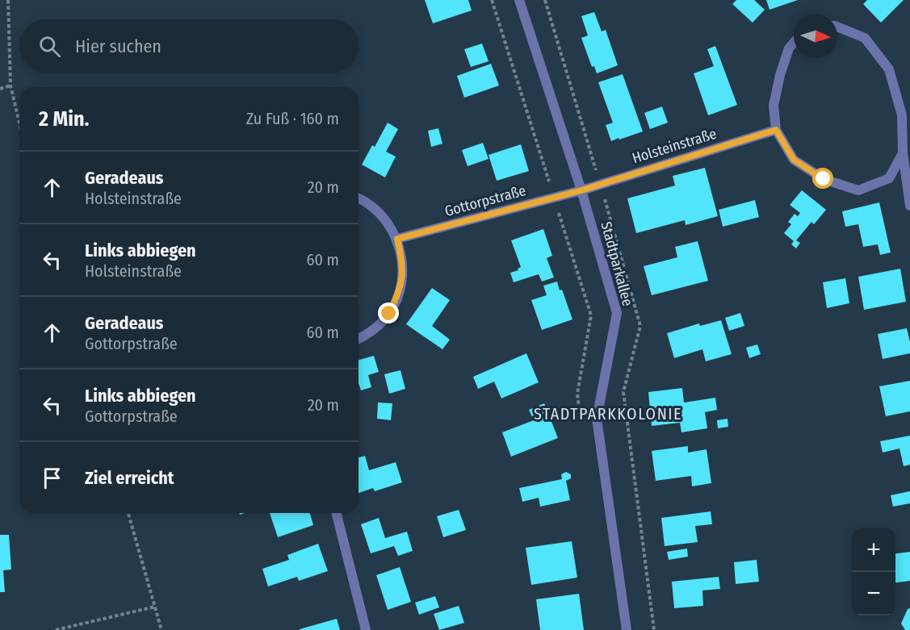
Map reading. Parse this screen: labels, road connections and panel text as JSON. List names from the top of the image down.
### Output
{
  "streets": {
    "street": ["Holsteinstraße", "Gottorpstraße", "Stadtparkallee"]
  },
  "crossings": [
    ["Holsteinstraße", "Gottorpstraße"],
    ["Holsteinstraße", "Stadtparkallee"],
    ["Gottorpstraße", "Stadtparkallee"]
  ],
  "districts": ["STADTPARKKOLONIE"],
  "north": "right",
  "page": {
    "search": "Hier suchen",
    "heading": ["2 Min.", "Zu Fuß · 160 m"],
    "list": [
      ["Geradeaus", "Holsteinstraße", "20 m"],
      ["Links abbiegen", "Holsteinstraße", "60 m"],
      ["Geradeaus", "Gottorpstraße", "60 m"],
      ["Links abbiegen", "Gottorpstraße", "20 m"],
      "Ziel erreicht"
    ],
    "map_buttons": ["+", "−"]
  }
}
